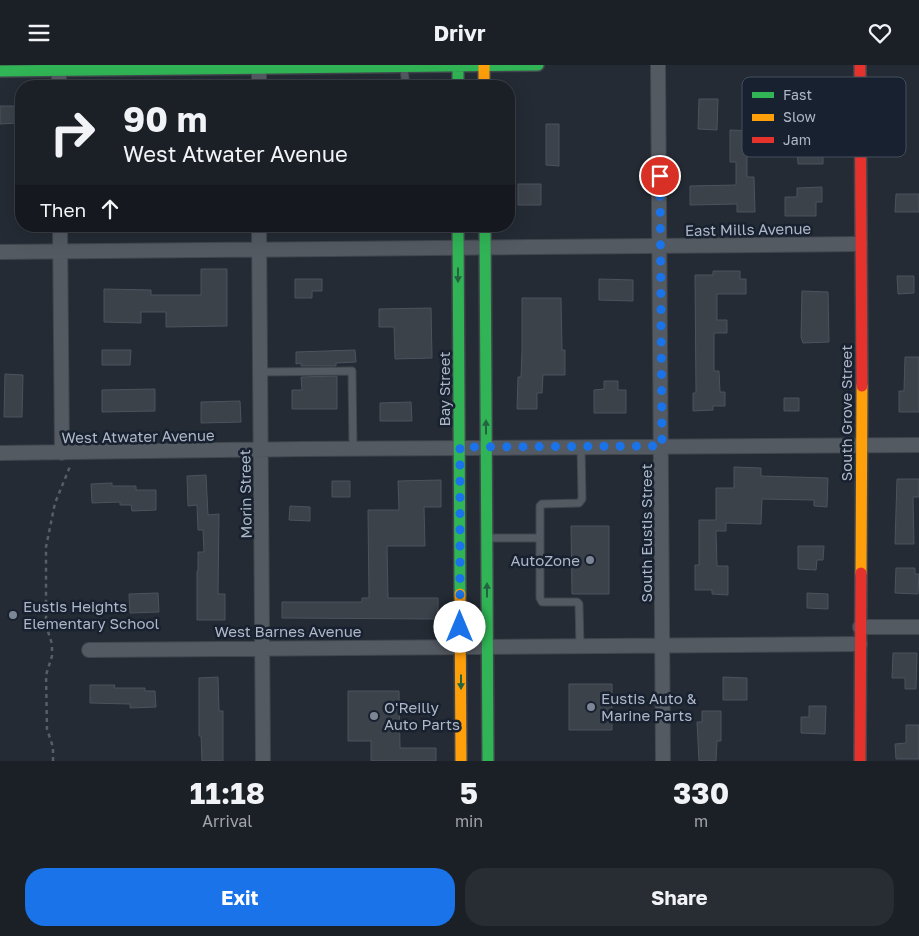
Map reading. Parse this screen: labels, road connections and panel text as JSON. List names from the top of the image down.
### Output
{
  "streets": {
    "street": [
      "East Mills Avenue",
      "Bay Street",
      "South Grove Street",
      "West Atwater Avenue",
      "Morin Street",
      "South Eustis Street",
      "West Barnes Avenue"
    ]
  },
  "crossings": [
    ["East Mills Avenue", "Bay Street"],
    ["East Mills Avenue", "South Grove Street"],
    ["East Mills Avenue", "Morin Street"],
    ["East Mills Avenue", "South Eustis Street"],
    ["Bay Street", "West Atwater Avenue"],
    ["Bay Street", "West Barnes Avenue"],
    ["South Grove Street", "West Atwater Avenue"],
    ["South Grove Street", "West Barnes Avenue"],
    ["West Atwater Avenue", "Morin Street"],
    ["West Atwater Avenue", "South Eustis Street"],
    ["Morin Street", "West Barnes Avenue"],
    ["South Eustis Street", "West Barnes Avenue"]
  ],
  "places": [
    "AutoZone",
    "Eustis Heights Elementary School",
    "Eustis Auto & Marine Parts",
    "O'Reilly Auto Parts"
  ],
  "legend": ["Fast", "Slow", "Jam"],
  "page": {
    "header": "Drivr",
    "turn": ["90 m", "West Atwater Avenue"],
    "then": "Then",
    "eta": [
      "11:18",
      "Arrival",
      "5",
      "min",
      "330",
      "m"
    ],
    "buttons": ["Exit", "Share"]
  }
}
